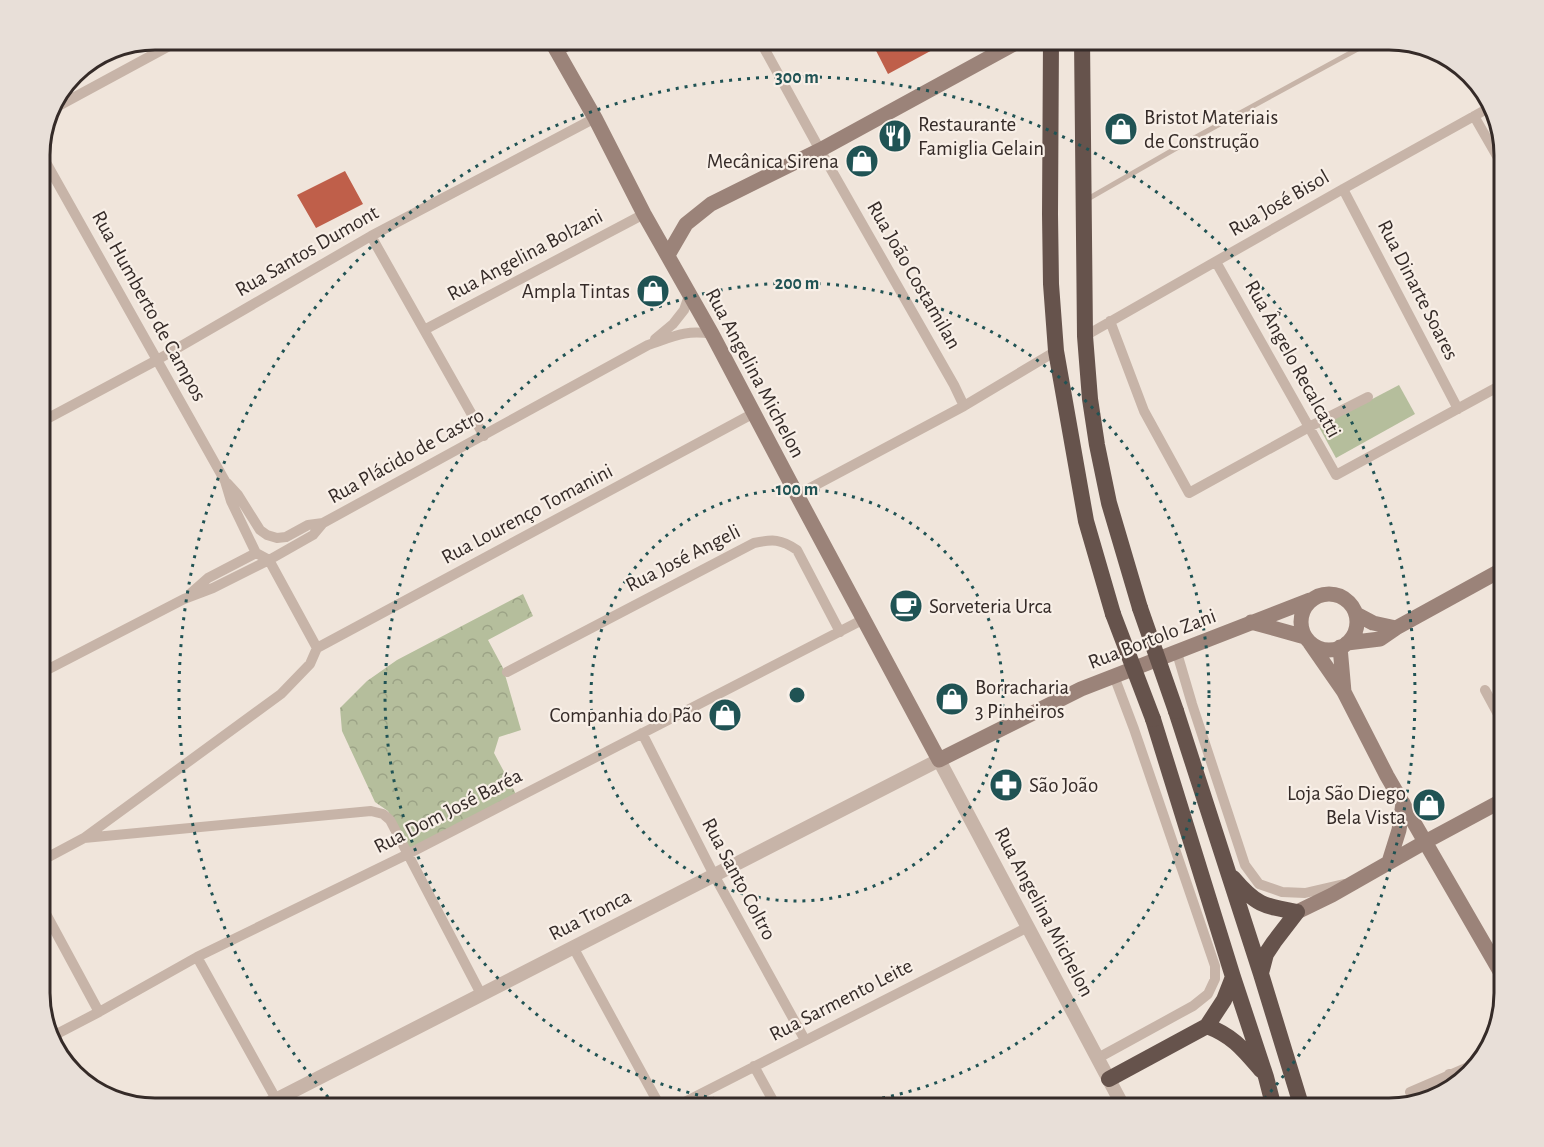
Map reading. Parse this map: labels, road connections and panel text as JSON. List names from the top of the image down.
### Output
{
  "streets": {
    "main road": ["Rua Angelina Michelon", "Rua Bortolo Zani"],
    "street": [
      "Rua José Bisol",
      "Rua Santos Dumont",
      "Rua Angelina Bolzani",
      "Rua João Costamilan",
      "Rua Dinarte Soares",
      "Rua Humberto de Campos",
      "Rua Ângelo Recalcatti",
      "Rua Plácido de Castro",
      "Rua Lourenço Tomanini",
      "Rua José Angeli",
      "Rua Dom José Baréa",
      "Rua Santo Coltro",
      "Rua Tronca",
      "Rua Sarmento Leite"
    ]
  },
  "crossings": [
    ["Rua José Bisol", "Rua Dinarte Soares"],
    ["Rua José Bisol", "Rua Ângelo Recalcatti"],
    ["Rua Santos Dumont", "Rua Humberto de Campos"],
    ["Rua Santos Dumont", "Rua Angelina Michelon"],
    ["Rua Angelina Bolzani", "Rua Angelina Michelon"],
    ["Rua Dinarte Soares", "Rua Ângelo Recalcatti"],
    ["Rua Humberto de Campos", "Rua Plácido de Castro"],
    ["Rua Angelina Michelon", "Rua Plácido de Castro"],
    ["Rua Angelina Michelon", "Rua Lourenço Tomanini"],
    ["Rua Angelina Michelon", "Rua Bortolo Zani"],
    ["Rua Angelina Michelon", "Rua Dom José Baréa"],
    ["Rua Angelina Michelon", "Rua Tronca"],
    ["Rua Angelina Michelon", "Rua Sarmento Leite"],
    ["Rua José Angeli", "Rua Dom José Baréa"],
    ["Rua Bortolo Zani", "Rua Tronca"],
    ["Rua Dom José Baréa", "Rua Santo Coltro"],
    ["Rua Santo Coltro", "Rua Tronca"],
    ["Rua Santo Coltro", "Rua Sarmento Leite"]
  ],
  "places": {
    "shop": [
      "Bristot Materiais de Construção",
      "Mecânica Sirena",
      "Ampla Tintas",
      "Borracharia 3 Pinheiros",
      "Companhia do Pão",
      "Loja São Diego Bela Vista"
    ],
    "restaurant": ["Restaurante Famiglia Gelain"],
    "cafe": ["Sorveteria Urca"],
    "pharmacy": ["São João"]
  },
  "rings": ["300 m", "200 m", "100 m"]
}
